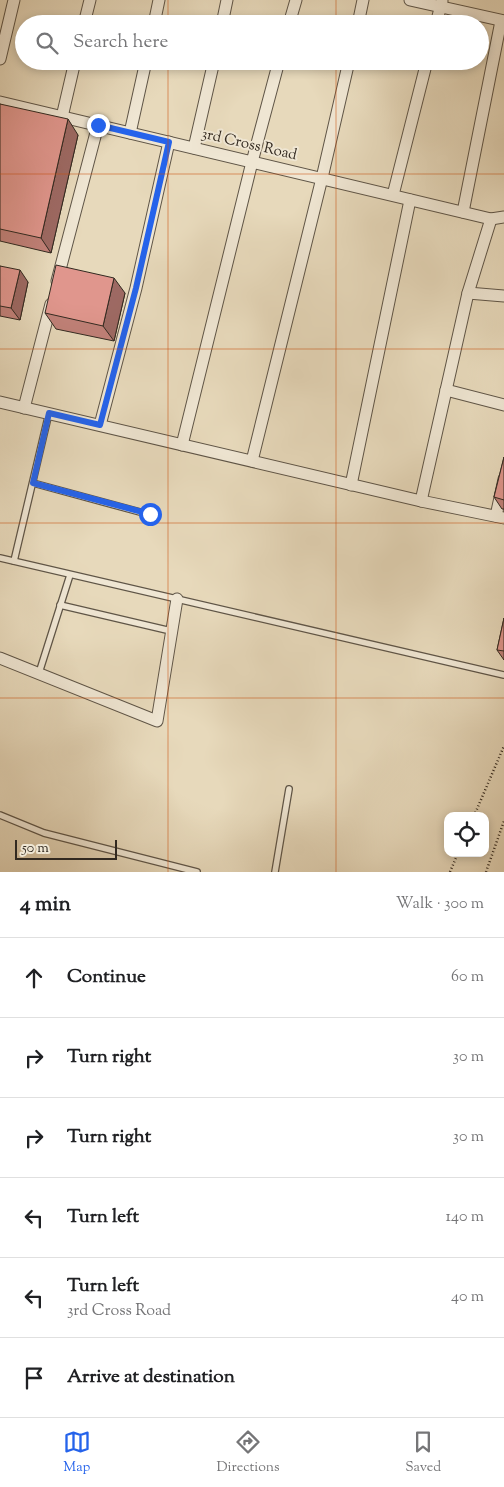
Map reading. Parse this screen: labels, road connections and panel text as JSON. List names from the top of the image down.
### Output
{
  "streets": {
    "street": ["3rd Cross Road"]
  },
  "scale_bar": "50 m",
  "page": {
    "search": "Search here",
    "scale": "50 m",
    "heading": ["4 min", "Walk · 300 m"],
    "list": [
      ["Continue", "60 m"],
      ["Turn right", "30 m"],
      ["Turn right", "30 m"],
      ["Turn left", "140 m"],
      ["Turn left", "3rd Cross Road", "40 m"],
      "Arrive at destination"
    ],
    "nav": ["Map", "Directions", "Saved"]
  }
}
